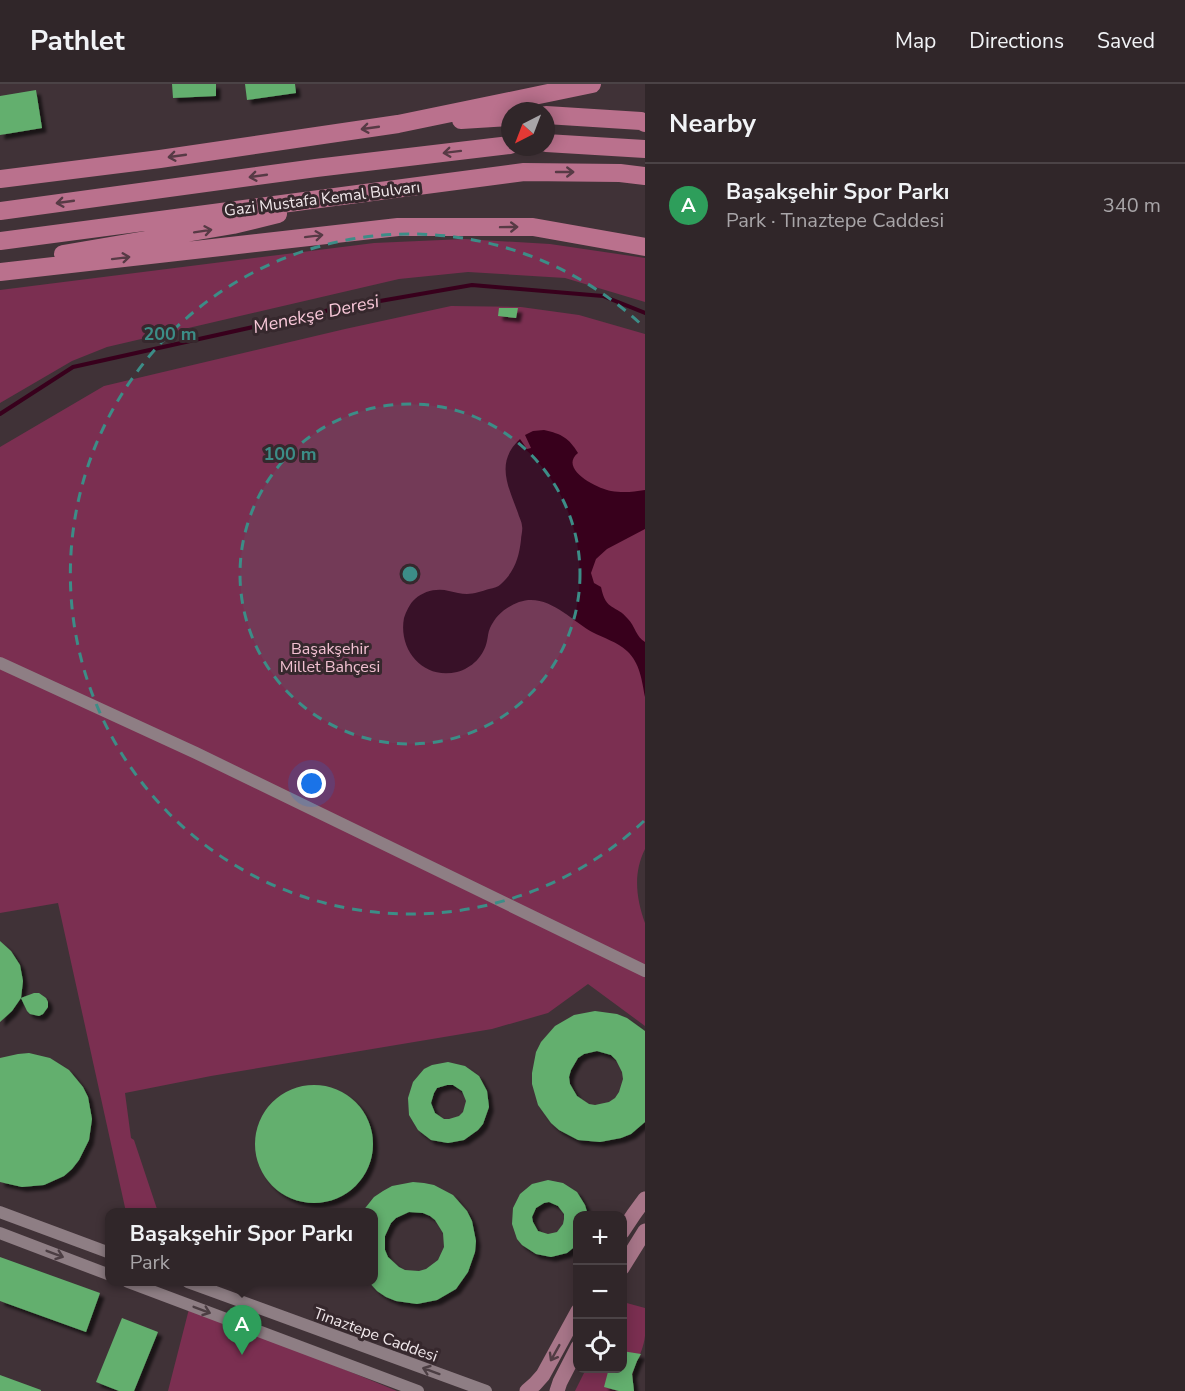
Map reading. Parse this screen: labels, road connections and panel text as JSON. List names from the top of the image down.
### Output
{
  "streets": {
    "highway": ["Gazi Mustafa Kemal Bulvarı"],
    "street": ["Tınaztepe Caddesi"]
  },
  "water": ["Menekşe Deresi"],
  "parks": ["Başakşehir Millet Bahçesi"],
  "north": "bottom left",
  "page": {
    "header": "Pathlet",
    "nav": ["Map", "Directions", "Saved"],
    "heading": "Nearby",
    "list": [
      {
        "mark": "A",
        "name": "Başakşehir Spor Parkı",
        "note": "Park · Tınaztepe Caddesi",
        "value": "340 m"
      }
    ],
    "popup": ["Başakşehir Spor Parkı", "Park"],
    "map_buttons": ["+", "−"],
    "pins": "A"
  },
  "rings": ["200 m", "100 m"]
}
